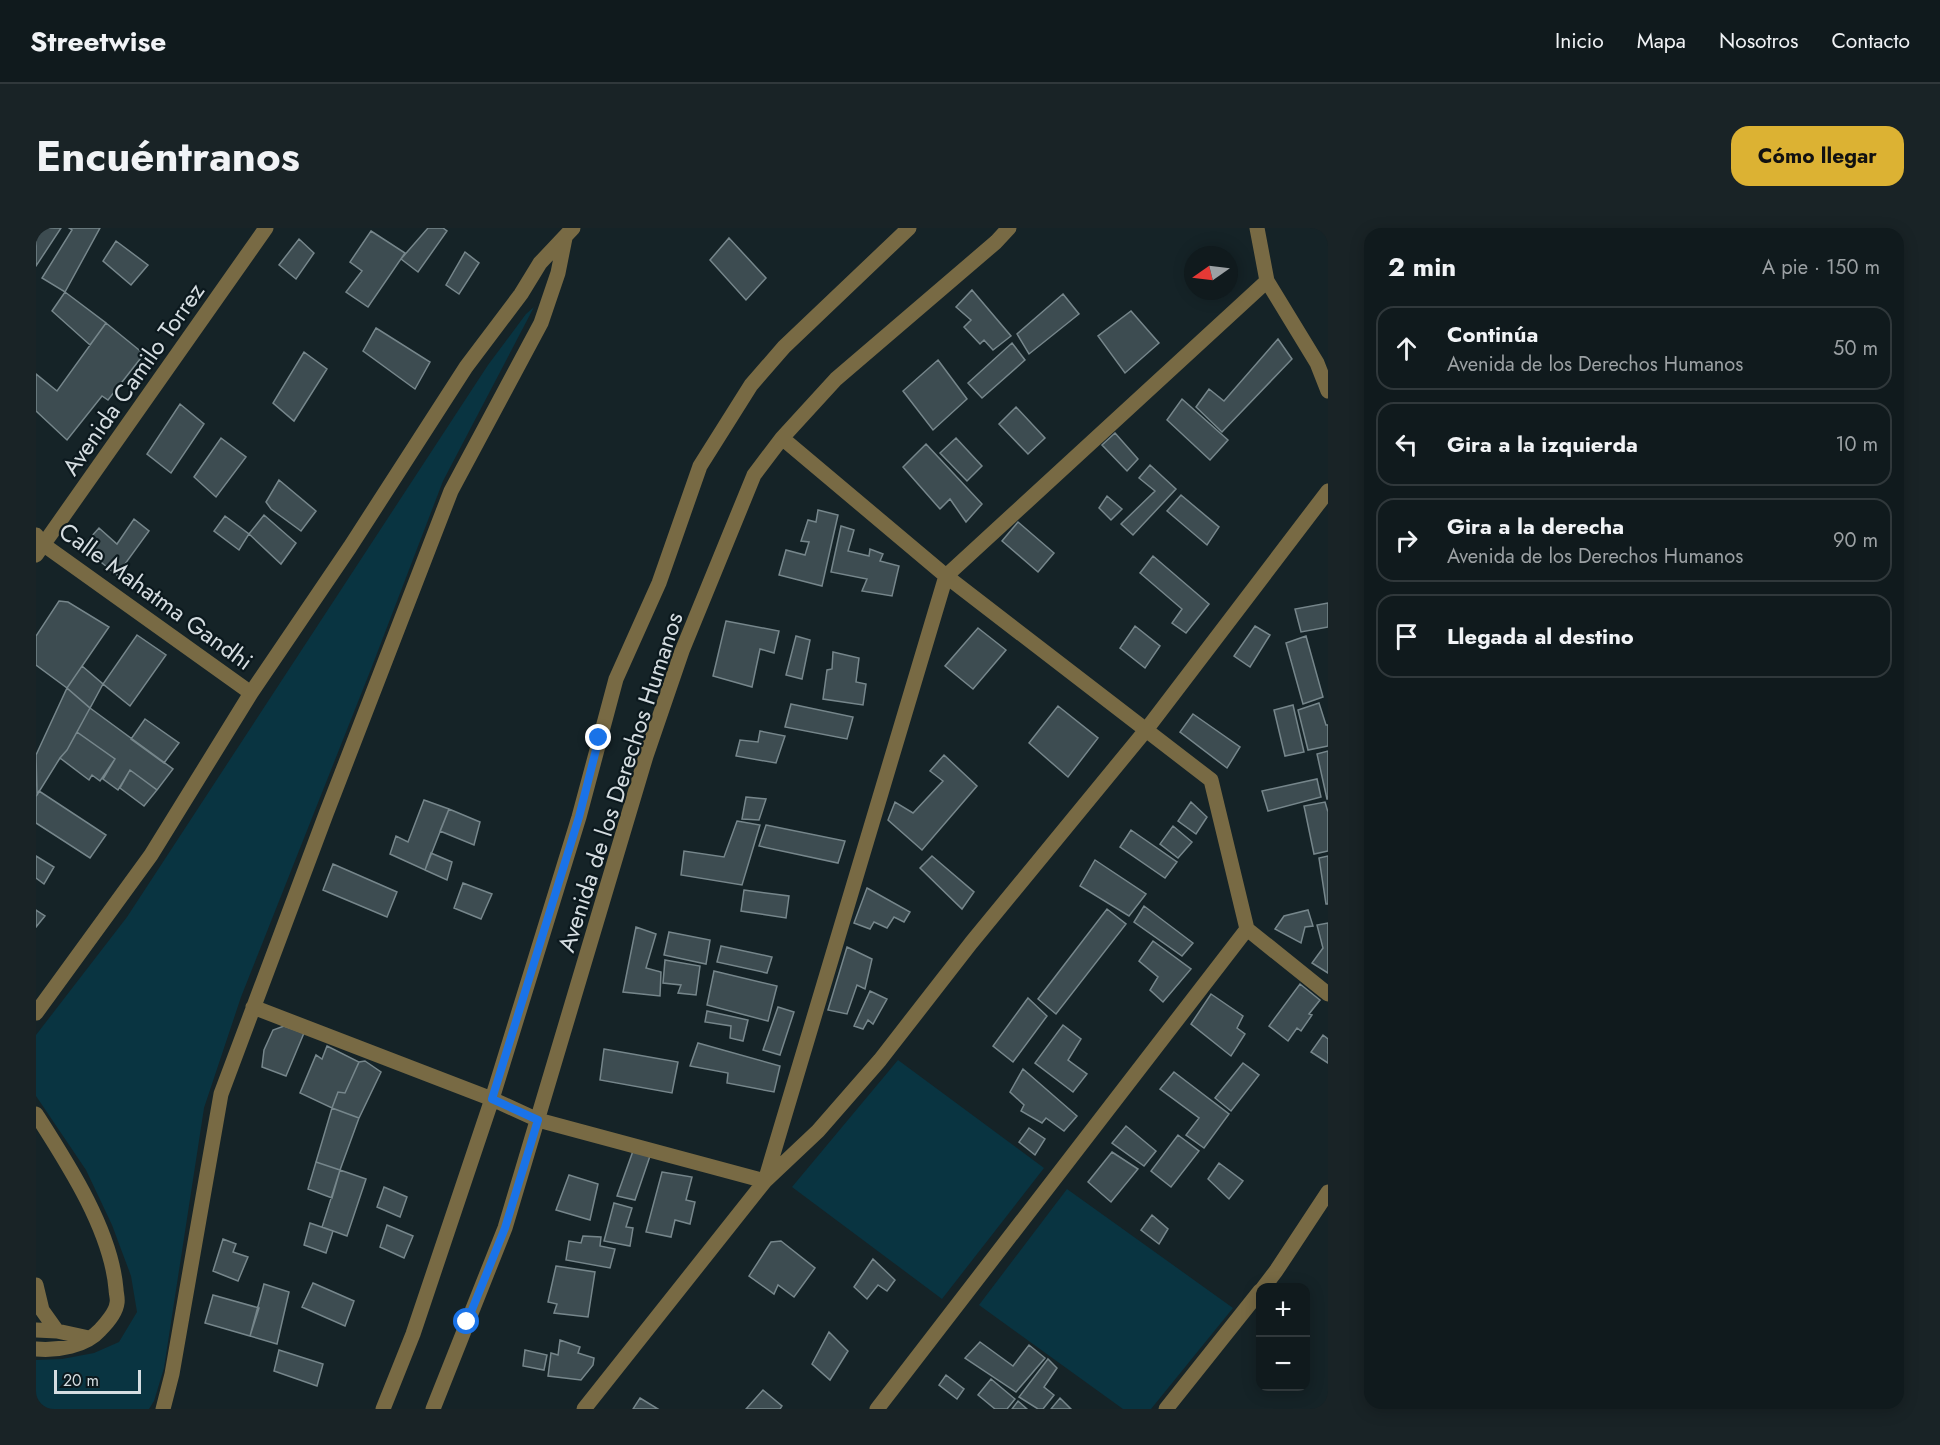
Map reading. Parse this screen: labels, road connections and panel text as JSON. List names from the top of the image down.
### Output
{
  "streets": {
    "street": ["Avenida Camilo Torrez", "Calle Mahatma Gandhi", "Avenida de los Derechos Humanos"]
  },
  "crossings": [
    ["Avenida Camilo Torrez", "Calle Mahatma Gandhi"]
  ],
  "scale_bar": "20 m",
  "north": "left",
  "page": {
    "header": "Streetwise",
    "nav": [
      "Inicio",
      "Mapa",
      "Nosotros",
      "Contacto"
    ],
    "title": "Encuéntranos",
    "buttons": "Cómo llegar",
    "heading": ["2 min", "A pie · 150 m"],
    "list": [
      ["Continúa", "Avenida de los Derechos Humanos", "50 m"],
      ["Gira a la izquierda", "10 m"],
      ["Gira a la derecha", "Avenida de los Derechos Humanos", "90 m"],
      "Llegada al destino"
    ],
    "map_buttons": ["+", "−"],
    "scale": "20 m"
  }
}
